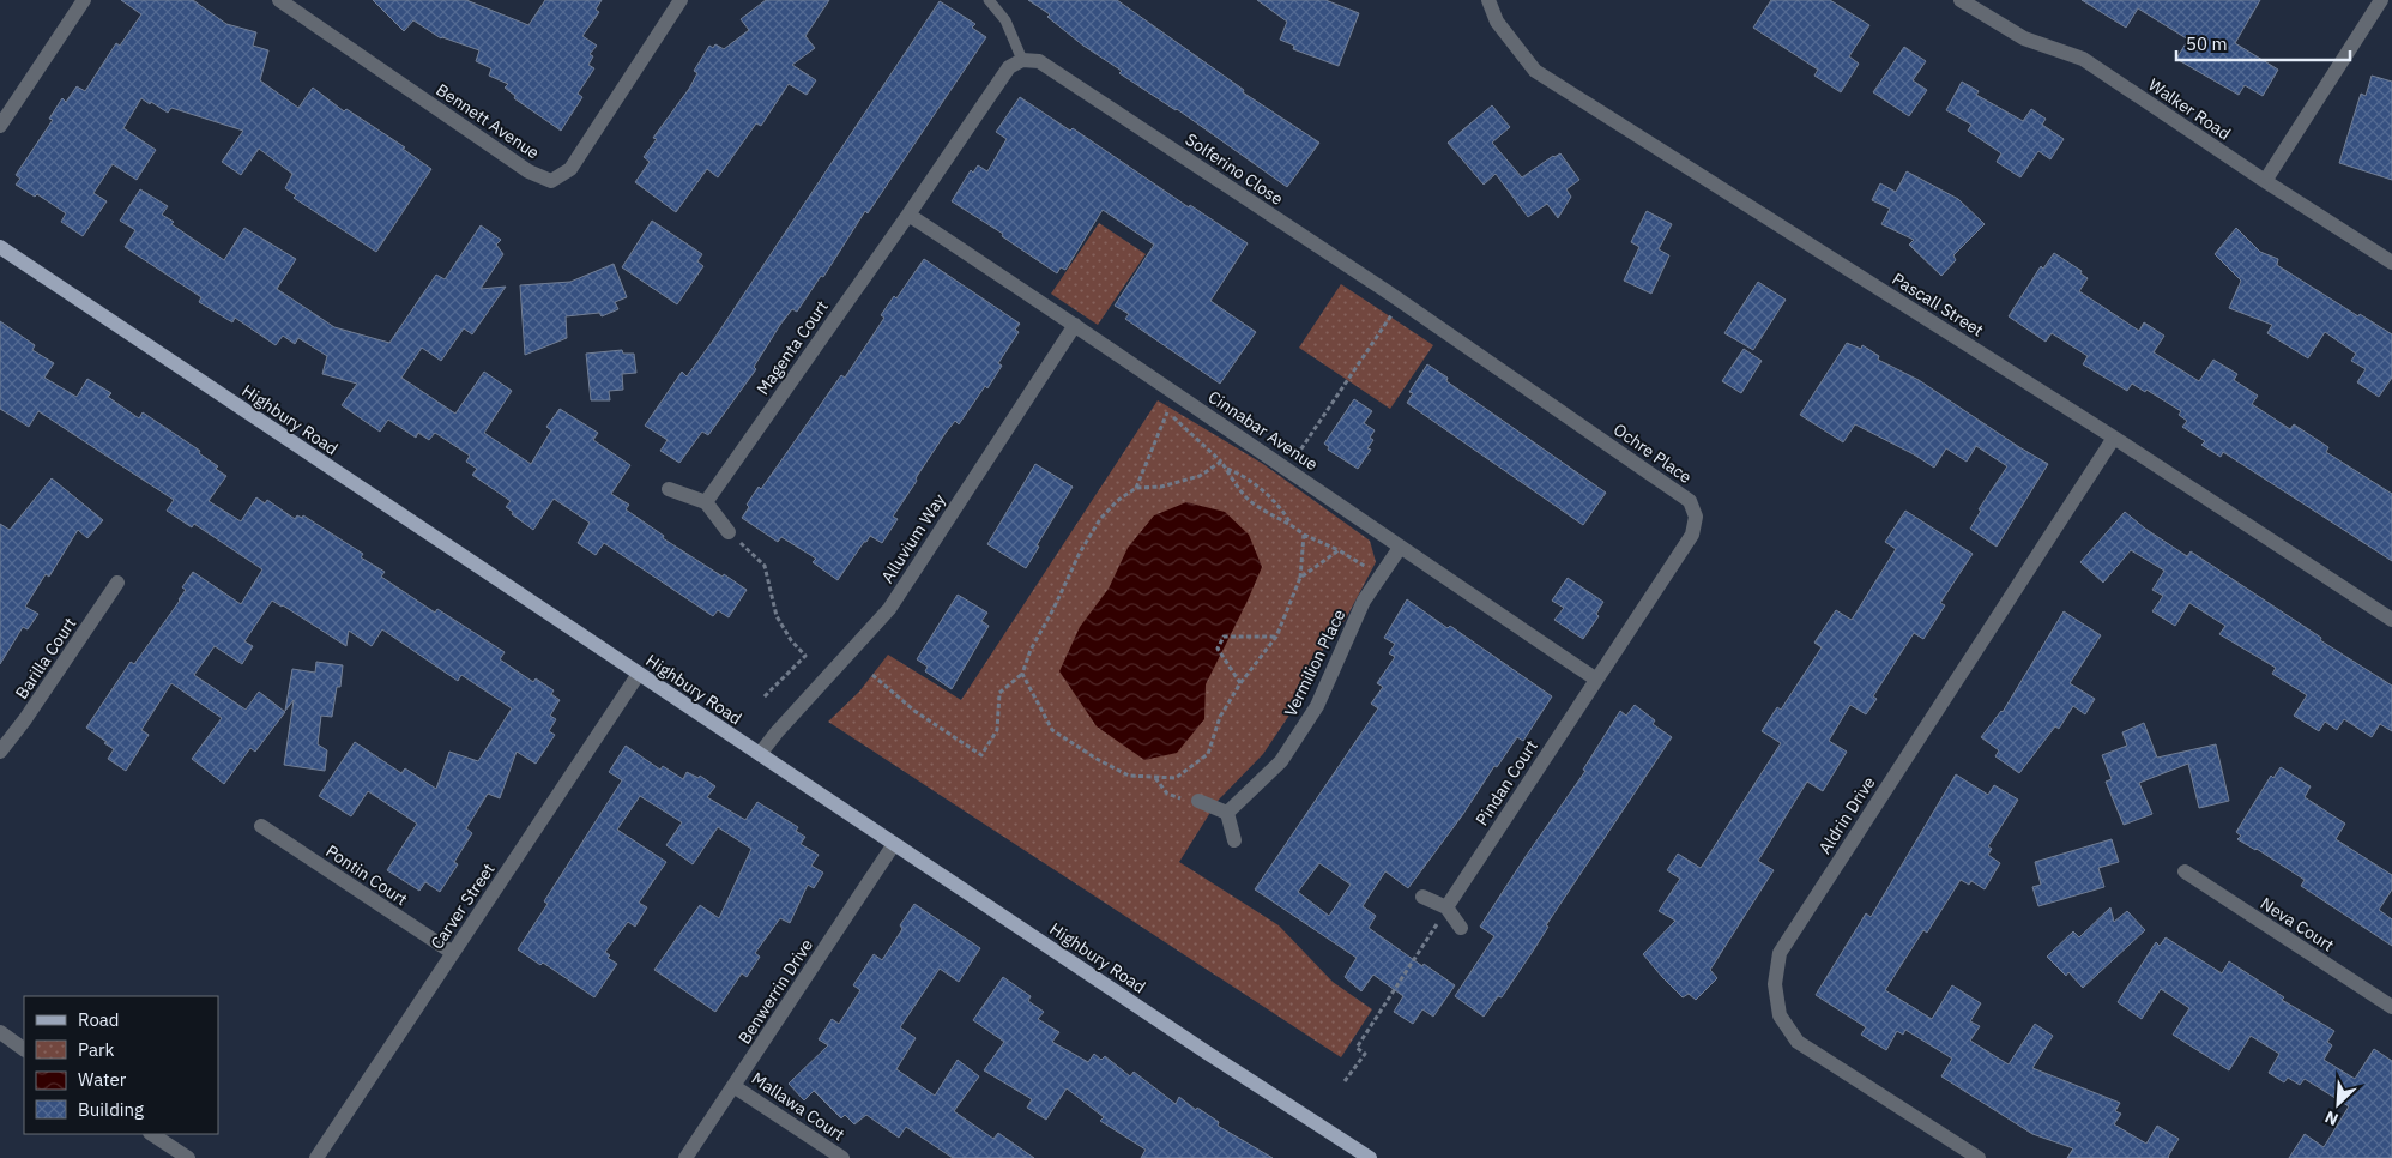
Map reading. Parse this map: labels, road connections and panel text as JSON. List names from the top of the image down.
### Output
{
  "streets": {
    "main road": ["Highbury Road"],
    "street": [
      "Walker Road",
      "Bennett Avenue",
      "Solferino Close",
      "Pascall Street",
      "Magenta Court",
      "Cinnabar Avenue",
      "Ochre Place",
      "Alluvium Way",
      "Barilla Court",
      "Vermilion Place",
      "Pindan Court",
      "Aldrin Drive",
      "Pontin Court",
      "Carver Street",
      "Neva Court",
      "Benwerrin Drive",
      "Mallawa Court"
    ]
  },
  "crossings": [
    ["Solferino Close", "Ochre Place"],
    ["Pascall Street", "Aldrin Drive"],
    ["Magenta Court", "Cinnabar Avenue"],
    ["Highbury Road", "Alluvium Way"],
    ["Highbury Road", "Carver Street"],
    ["Highbury Road", "Benwerrin Drive"],
    ["Cinnabar Avenue", "Ochre Place"],
    ["Cinnabar Avenue", "Alluvium Way"],
    ["Cinnabar Avenue", "Vermilion Place"],
    ["Cinnabar Avenue", "Pindan Court"],
    ["Ochre Place", "Pindan Court"],
    ["Pontin Court", "Carver Street"],
    ["Benwerrin Drive", "Mallawa Court"]
  ],
  "legend": [
    "Road",
    "Park",
    "Water",
    "Building"
  ],
  "scale_bar": "50 m",
  "north": "bottom left"
}
